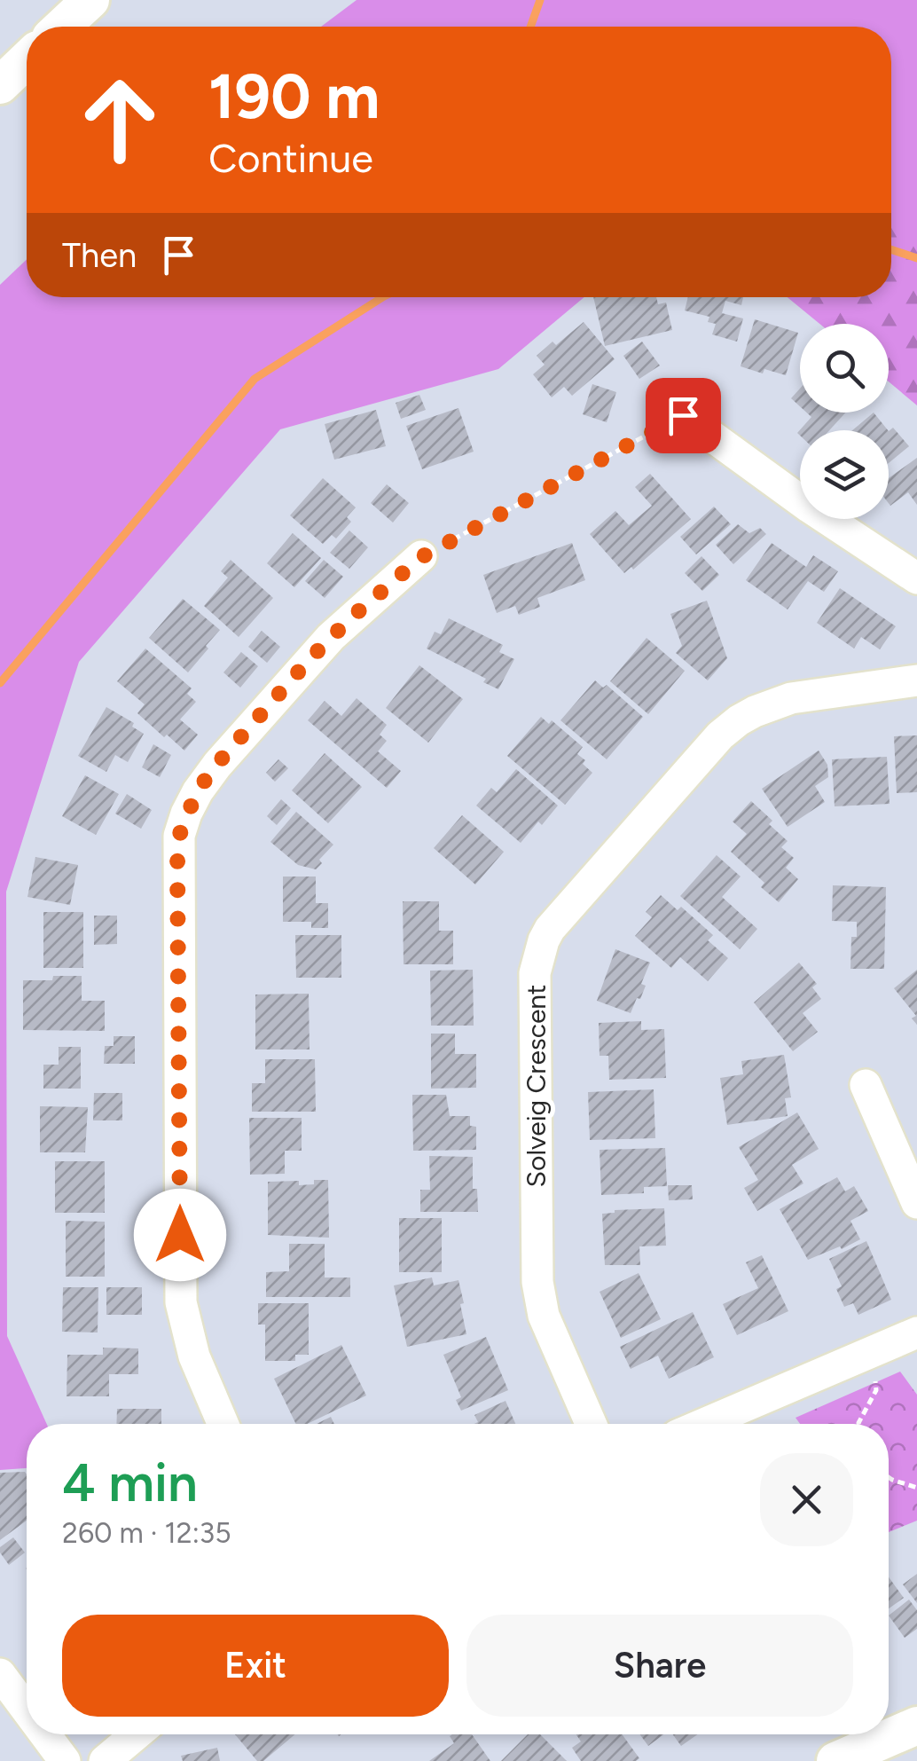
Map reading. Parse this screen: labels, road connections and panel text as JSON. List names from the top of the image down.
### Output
{
  "streets": {
    "street": ["Solveig Crescent"]
  },
  "page": {
    "turn": ["190 m", "Continue"],
    "then": "Then",
    "heading": ["4 min", "260 m · 12:35"],
    "buttons": ["Exit", "Share"]
  }
}
